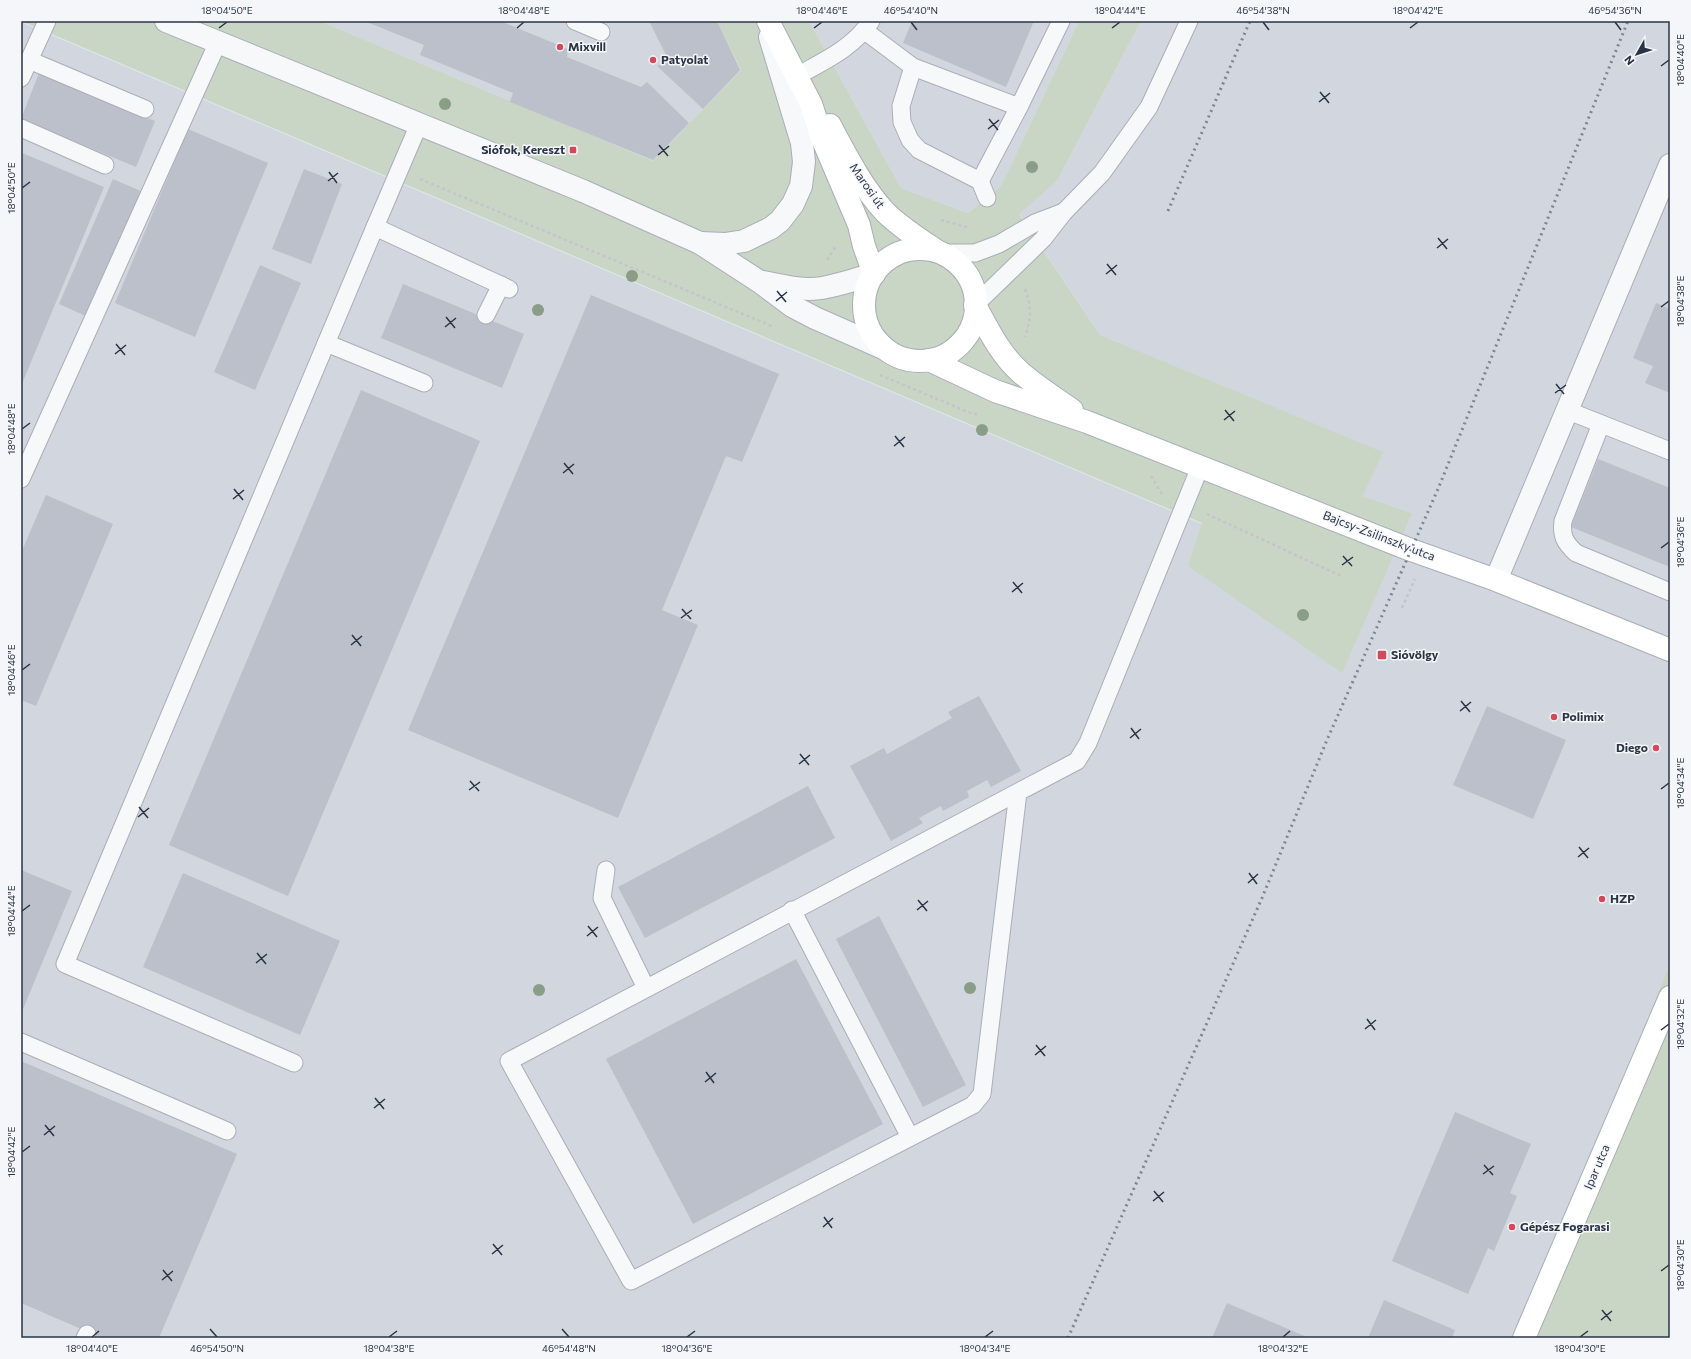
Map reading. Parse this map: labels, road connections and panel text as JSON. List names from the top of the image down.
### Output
{
  "streets": {
    "street": ["Marosi út", "Bajcsy-Zsilinszky utca", "Ipar utca"]
  },
  "crossings": [
    ["Marosi út", "Bajcsy-Zsilinszky utca"]
  ],
  "places": {
    "other": [
      "Mixvill",
      "Patyolat",
      "Polimix",
      "Diego",
      "HZP",
      "Gépész Fogarasi"
    ],
    "transit": ["Siófok, Kereszt", "Sióvölgy"]
  },
  "north": "bottom left",
  "coordinates": [
    "18°04'50\"E",
    "18°04'48\"E",
    "18°04'46\"E",
    "46°54'40\"N",
    "18°04'44\"E",
    "46°54'38\"N",
    "18°04'42\"E",
    "46°54'36\"N",
    "18°04'40\"E",
    "18°04'38\"E",
    "18°04'36\"E",
    "18°04'34\"E",
    "18°04'32\"E",
    "18°04'30\"E",
    "46°54'50\"N",
    "46°54'48\"N"
  ]
}
